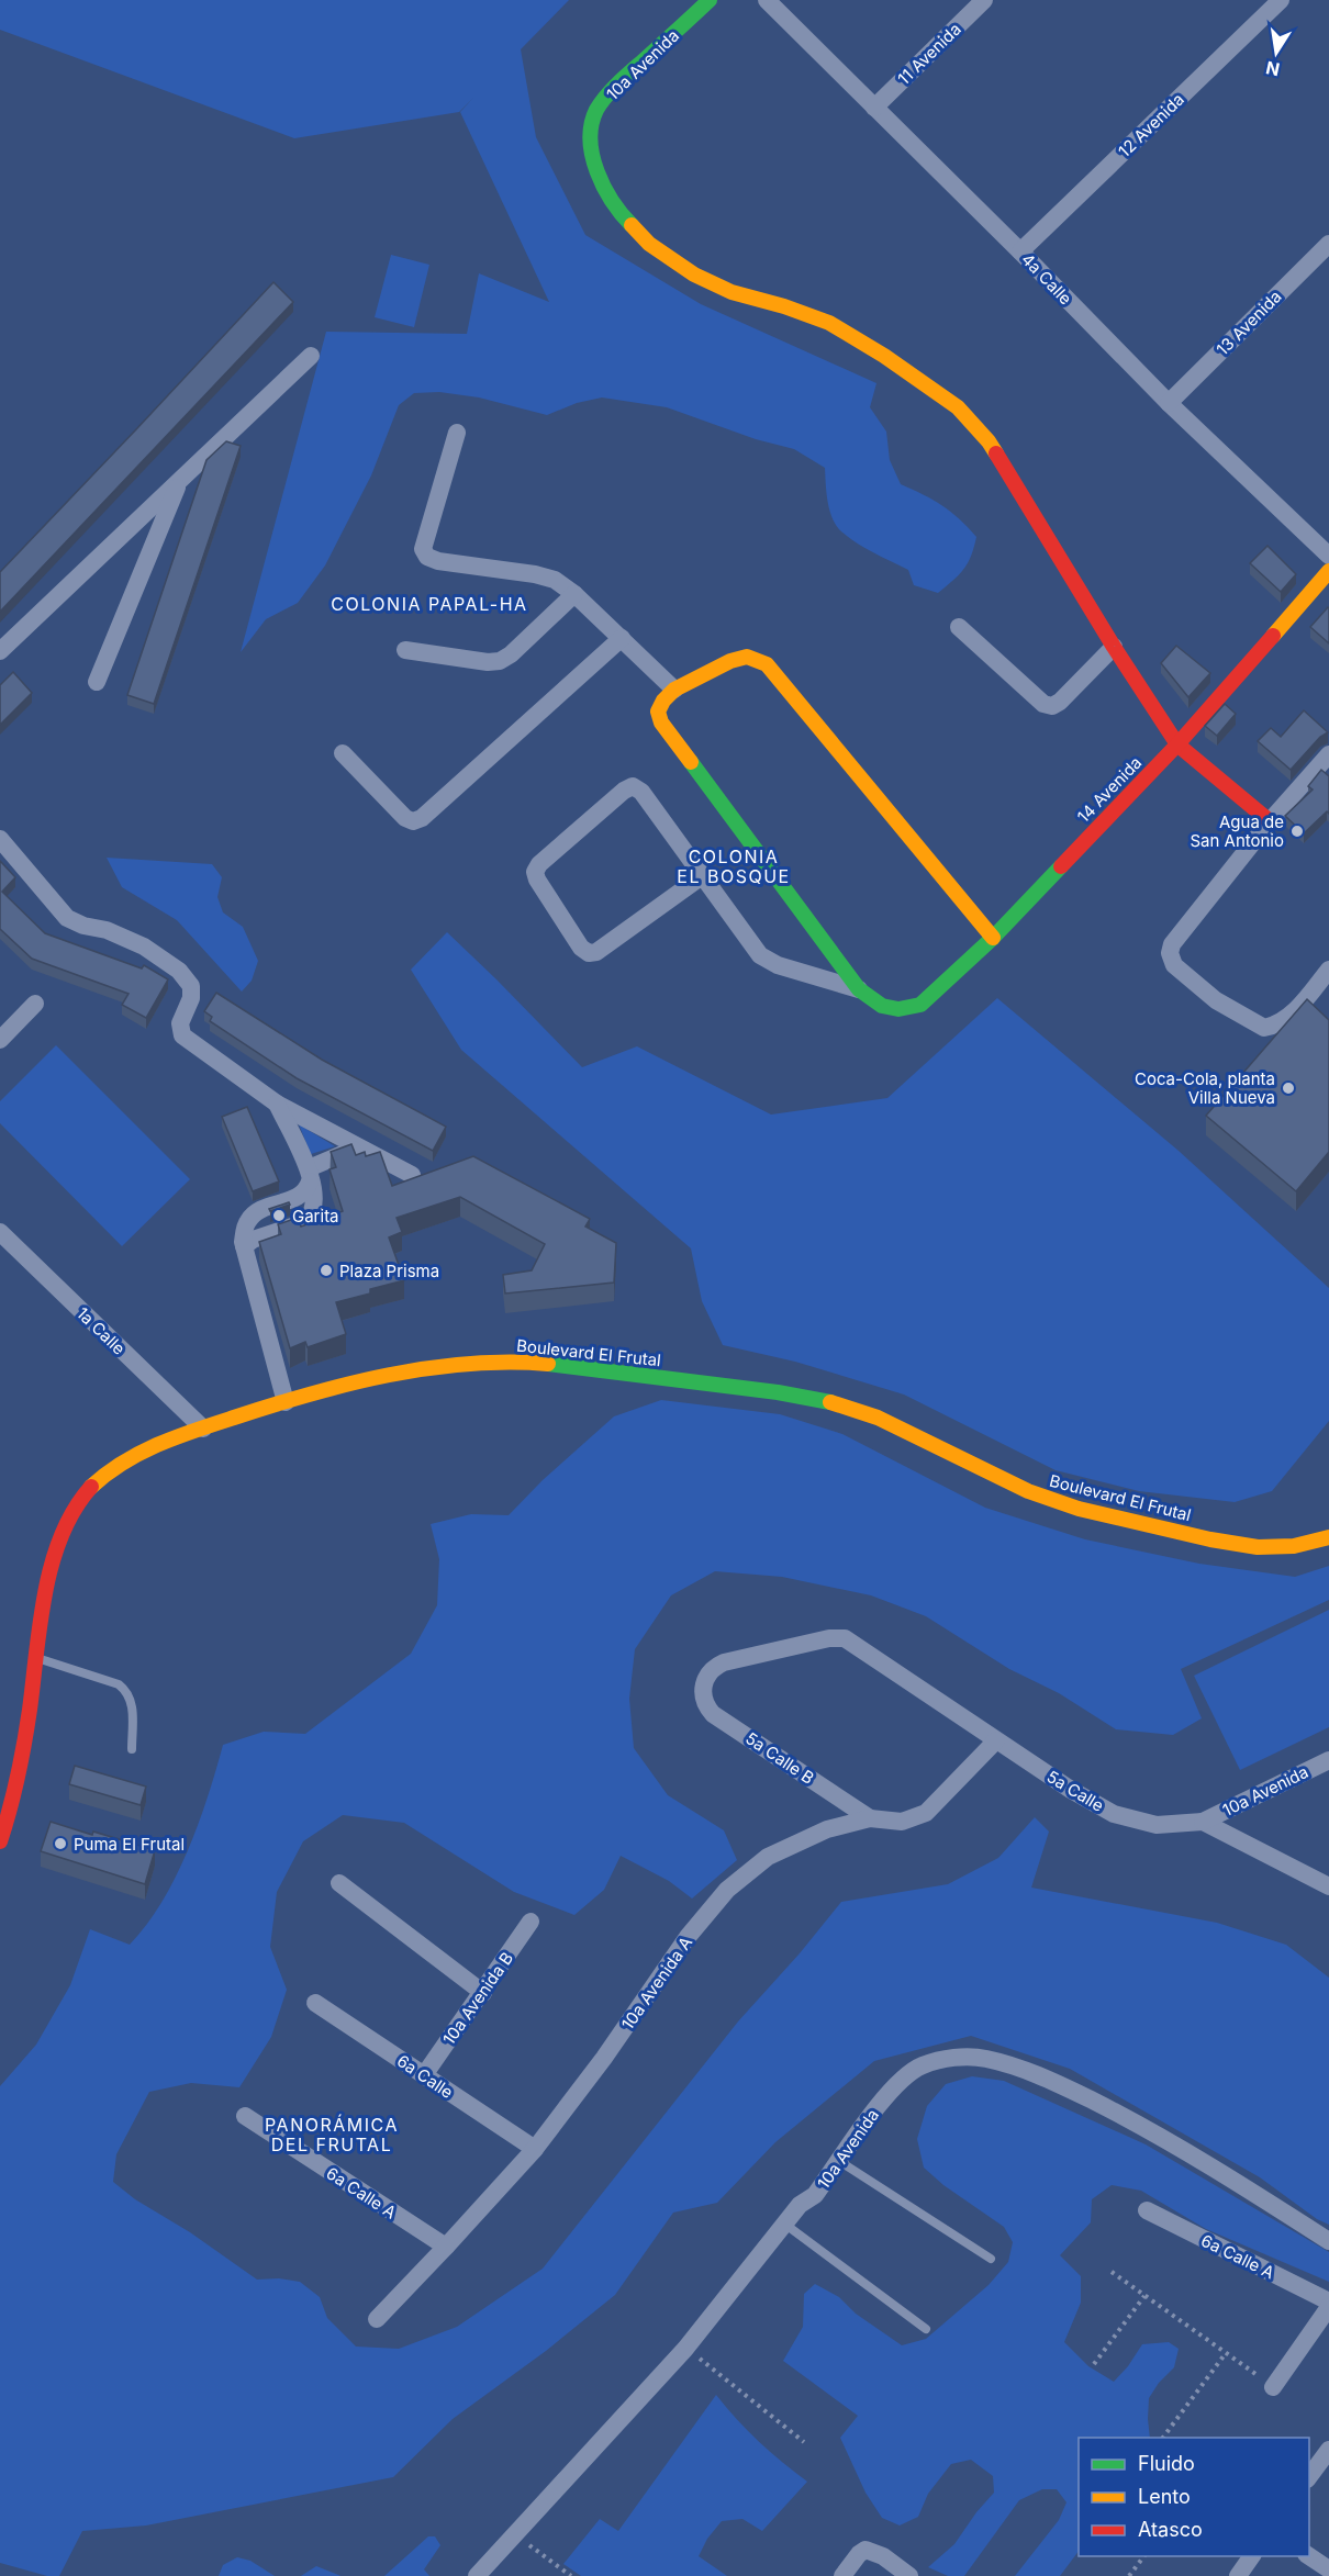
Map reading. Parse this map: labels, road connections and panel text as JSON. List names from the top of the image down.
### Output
{
  "streets": {
    "street": [
      "11 Avenida",
      "10a Avenida",
      "12 Avenida",
      "4a Calle",
      "13 Avenida",
      "14 Avenida",
      "1a Calle",
      "Boulevard El Frutal",
      "5a Calle B",
      "5a Calle",
      "10a Avenida A",
      "10a Avenida B",
      "6a Calle",
      "6a Calle A"
    ]
  },
  "crossings": [
    ["11 Avenida", "4a Calle"],
    ["10a Avenida", "5a Calle"],
    ["12 Avenida", "4a Calle"],
    ["4a Calle", "13 Avenida"],
    ["1a Calle", "Boulevard El Frutal"],
    ["5a Calle B", "5a Calle"],
    ["5a Calle B", "10a Avenida A"],
    ["5a Calle", "10a Avenida A"],
    ["10a Avenida A", "6a Calle"],
    ["10a Avenida A", "6a Calle A"],
    ["10a Avenida B", "6a Calle"]
  ],
  "districts": ["COLONIA PAPAL-HA", "COLONIA EL BOSQUE", "PANORÁMICA DEL FRUTAL"],
  "places": [
    "Agua de San Antonio",
    "Coca-Cola, planta Villa Nueva",
    "Garita",
    "Plaza Prisma",
    "Puma El Frutal"
  ],
  "legend": ["Fluido", "Lento", "Atasco"],
  "north": "bottom"
}
